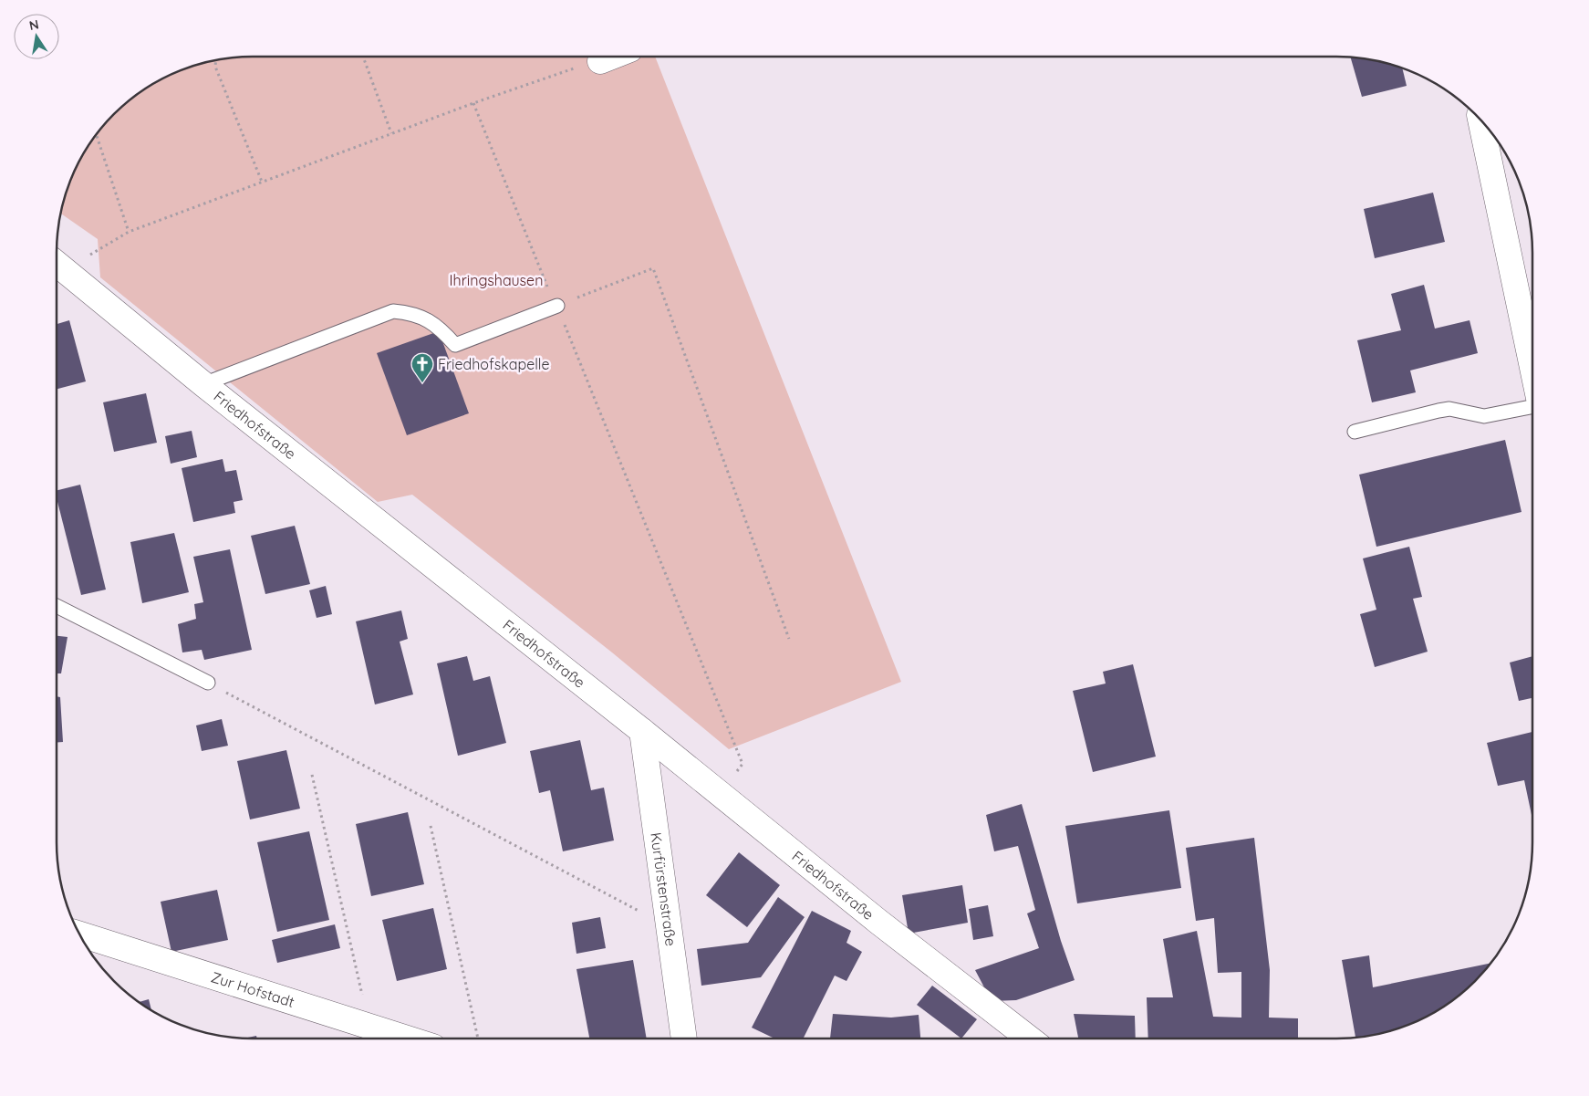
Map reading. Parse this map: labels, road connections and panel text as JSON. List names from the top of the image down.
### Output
{
  "streets": {
    "street": ["Friedhofstraße", "Kurfürstenstraße", "Zur Hofstadt"]
  },
  "crossings": [
    ["Friedhofstraße", "Kurfürstenstraße"]
  ],
  "parks": ["Ihringshausen"],
  "places": {
    "church": ["Friedhofskapelle"]
  },
  "north": "top"
}
